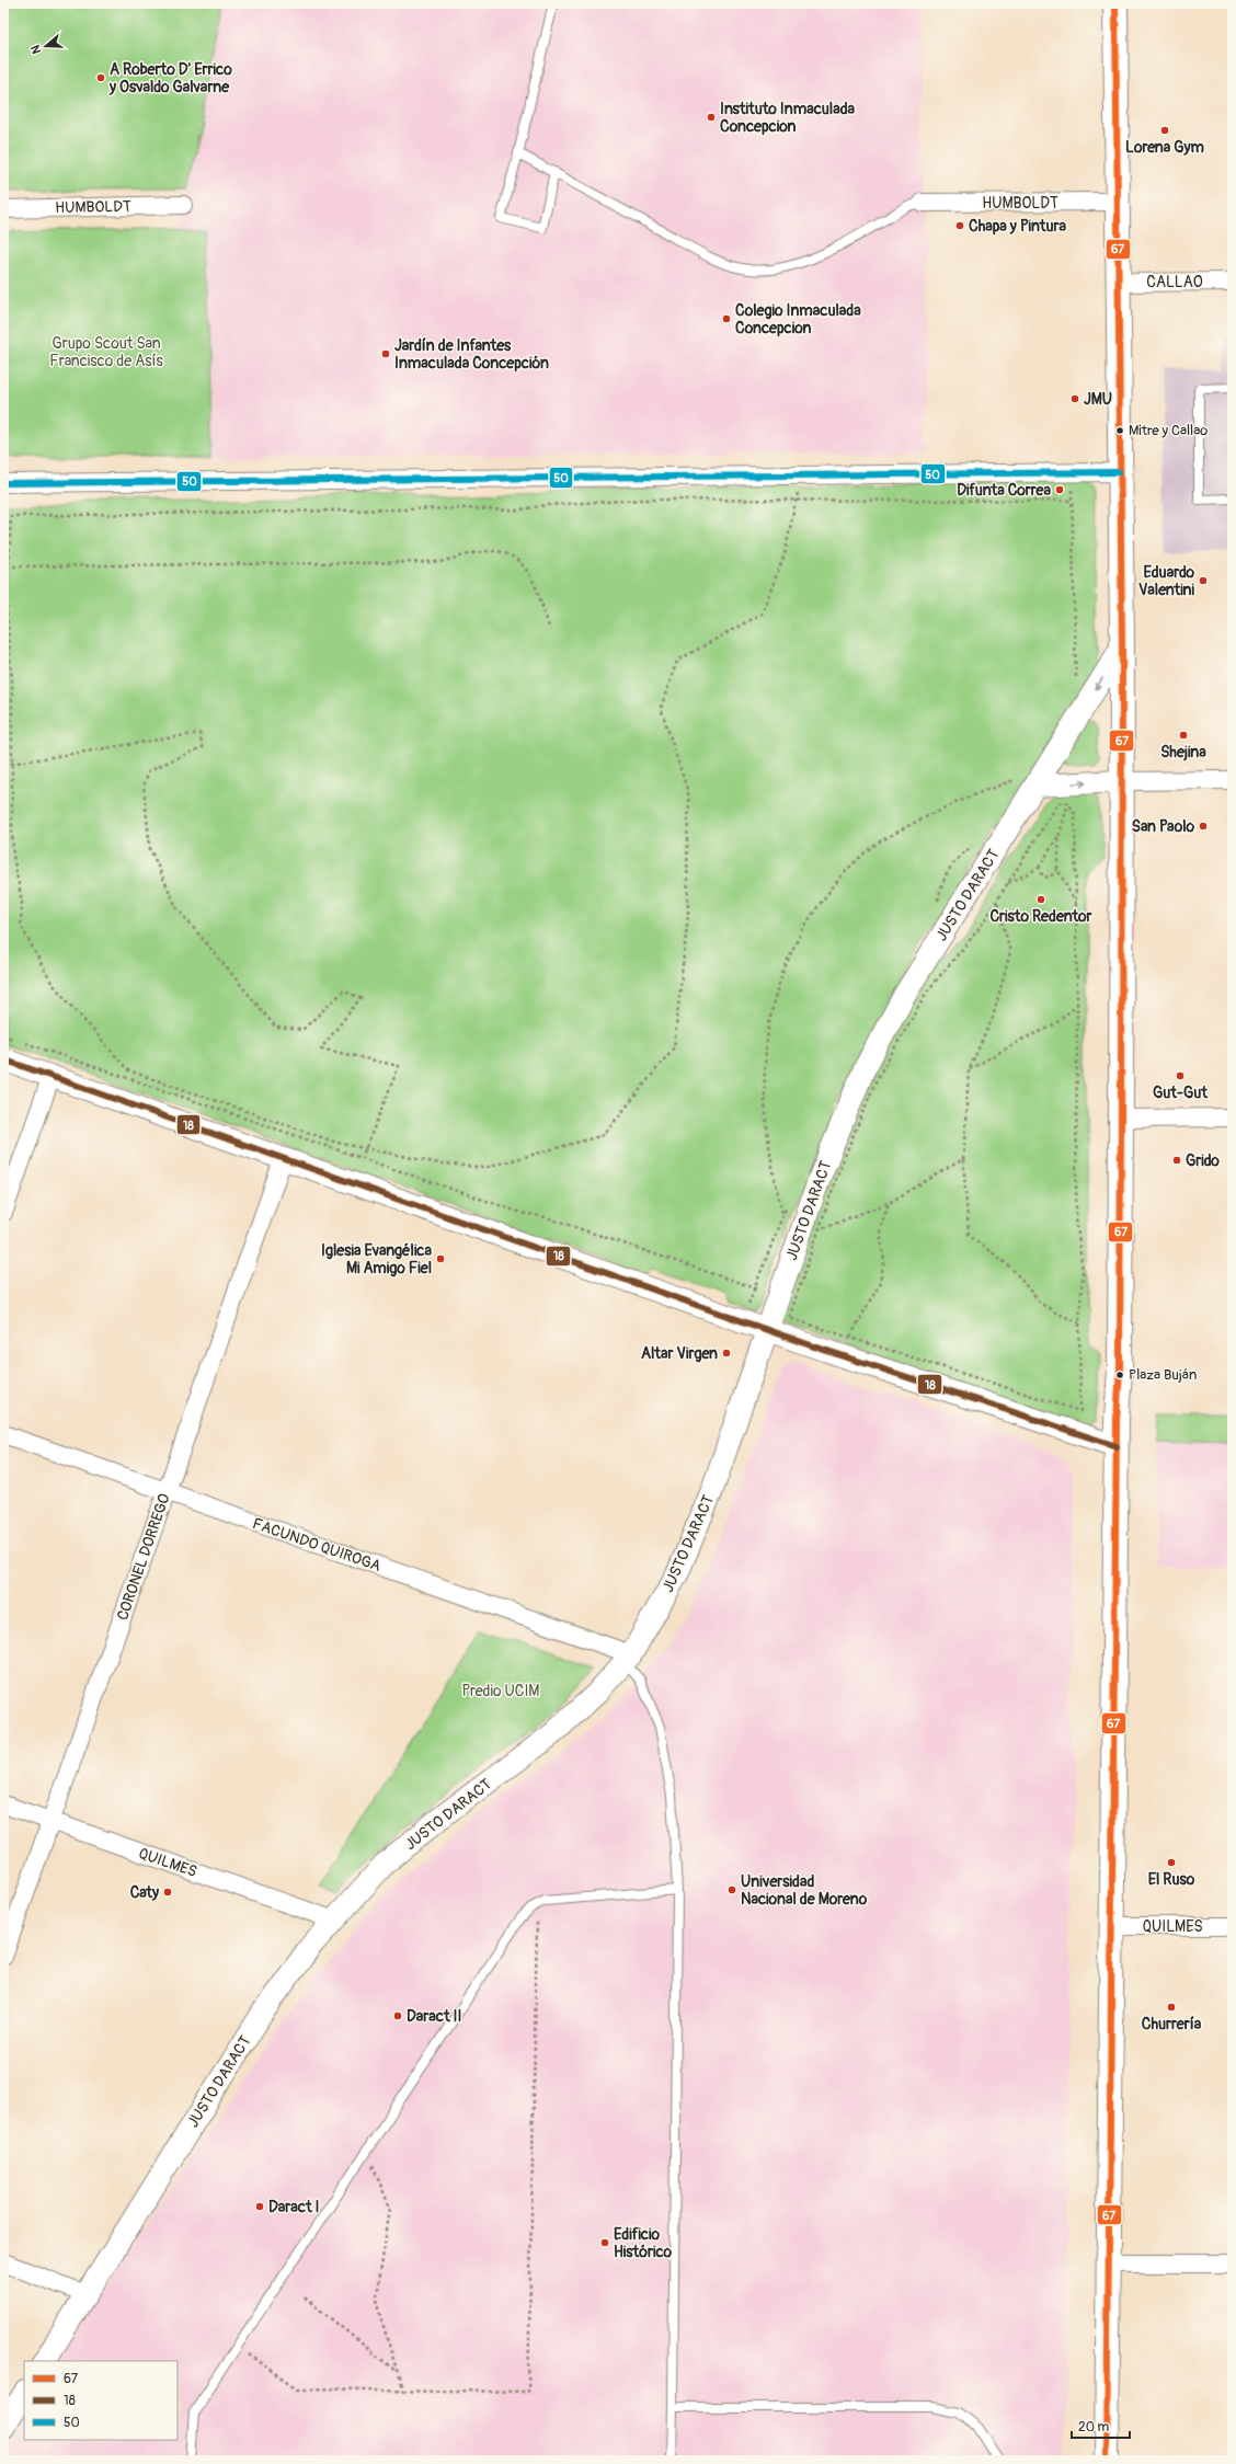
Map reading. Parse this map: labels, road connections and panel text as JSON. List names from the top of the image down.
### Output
{
  "streets": {
    "street": [
      "HUMBOLDT",
      "CALLAO",
      "JUSTO DARACT",
      "FACUNDO QUIROGA",
      "CORONEL DORREGO",
      "QUILMES"
    ]
  },
  "crossings": [
    ["JUSTO DARACT", "FACUNDO QUIROGA"],
    ["JUSTO DARACT", "QUILMES"],
    ["FACUNDO QUIROGA", "CORONEL DORREGO"],
    ["CORONEL DORREGO", "QUILMES"]
  ],
  "parks": ["Grupo Scout San Francisco de Asís", "Predio UCIM"],
  "places": [
    "A Roberto D' Errico y Osvaldo Galvarne",
    "Instituto Inmaculada Concepcion",
    "Lorena Gym",
    "Chapa y Pintura",
    "Colegio Inmaculada Concepcion",
    "Jardín de Infantes Inmaculada Concepción",
    "JMU",
    "Mitre y Callao",
    "Difunta Correa",
    "Eduardo Valentini",
    "Shejina",
    "San Paolo",
    "Cristo Redentor",
    "Gut-Gut",
    "Grido",
    "Iglesia Evangélica Mi Amigo Fiel",
    "Altar Virgen",
    "Plaza Buján",
    "El Ruso",
    "Universidad Nacional de Moreno",
    "Caty",
    "Churrería",
    "Daract II",
    "Daract I",
    "Edificio Histórico"
  ],
  "lines": ["transit line 67", "transit line 50", "transit line 18"],
  "legend": ["67", "18", "50"],
  "scale_bar": "20 m",
  "north": "left"
}
